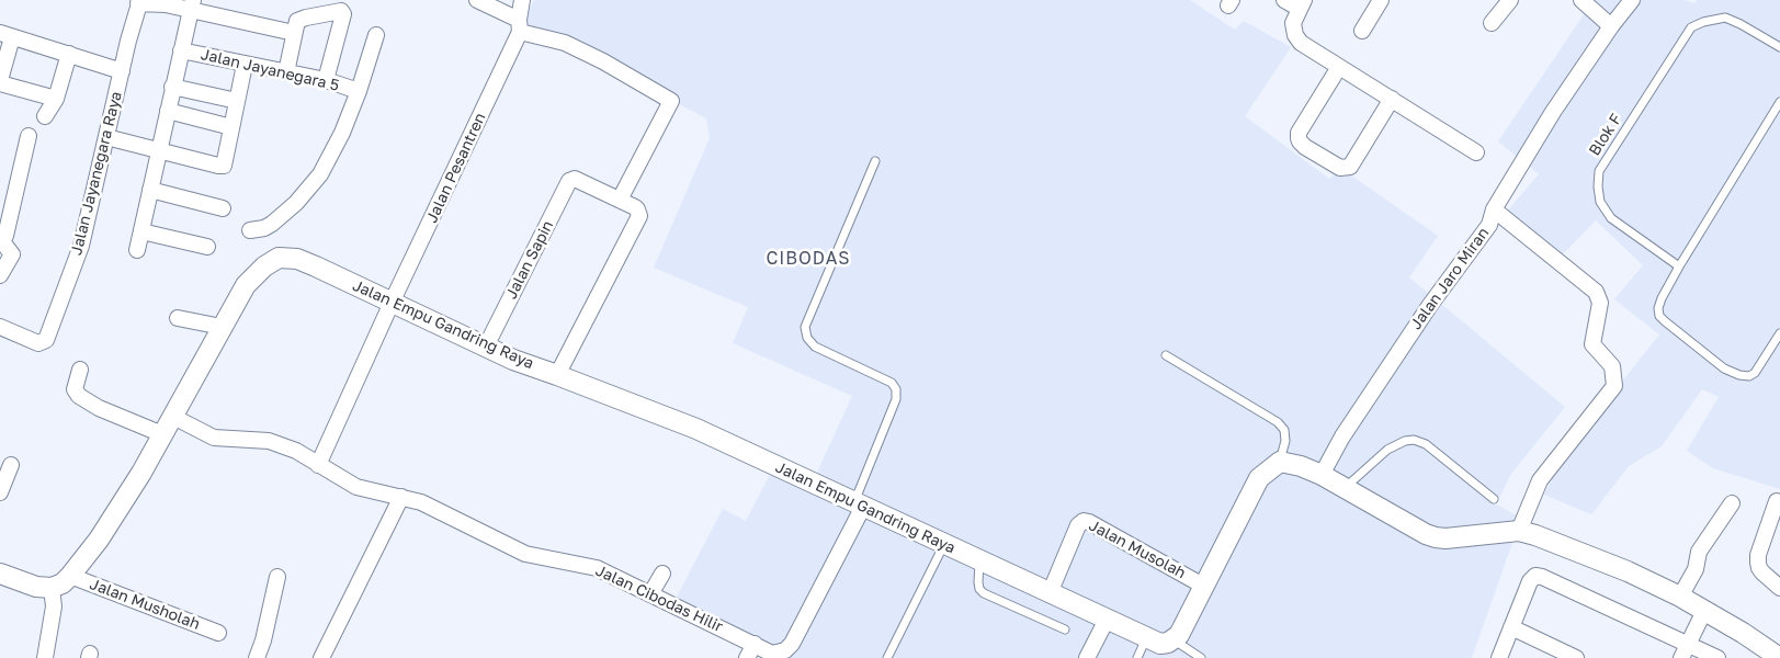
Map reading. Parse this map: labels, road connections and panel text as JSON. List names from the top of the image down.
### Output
{
  "streets": {
    "street": [
      "Jalan Jayanegara 5",
      "Jalan Pesantren",
      "Jalan Jayanegara Raya",
      "Jalan Sapin",
      "Jalan Jaro Miran",
      "Jalan Empu Gandring Raya",
      "Jalan Musolah",
      "Jalan Cibodas Hilir",
      "Jalan Musholah"
    ],
    "lane": ["Blok F"]
  },
  "crossings": [
    ["Jalan Pesantren", "Jalan Empu Gandring Raya"],
    ["Jalan Sapin", "Jalan Empu Gandring Raya"],
    ["Jalan Empu Gandring Raya", "Jalan Musolah"],
    ["Jalan Empu Gandring Raya", "Jalan Cibodas Hilir"],
    ["Jalan Empu Gandring Raya", "Jalan Musholah"]
  ],
  "districts": ["CIBODAS"]
}
